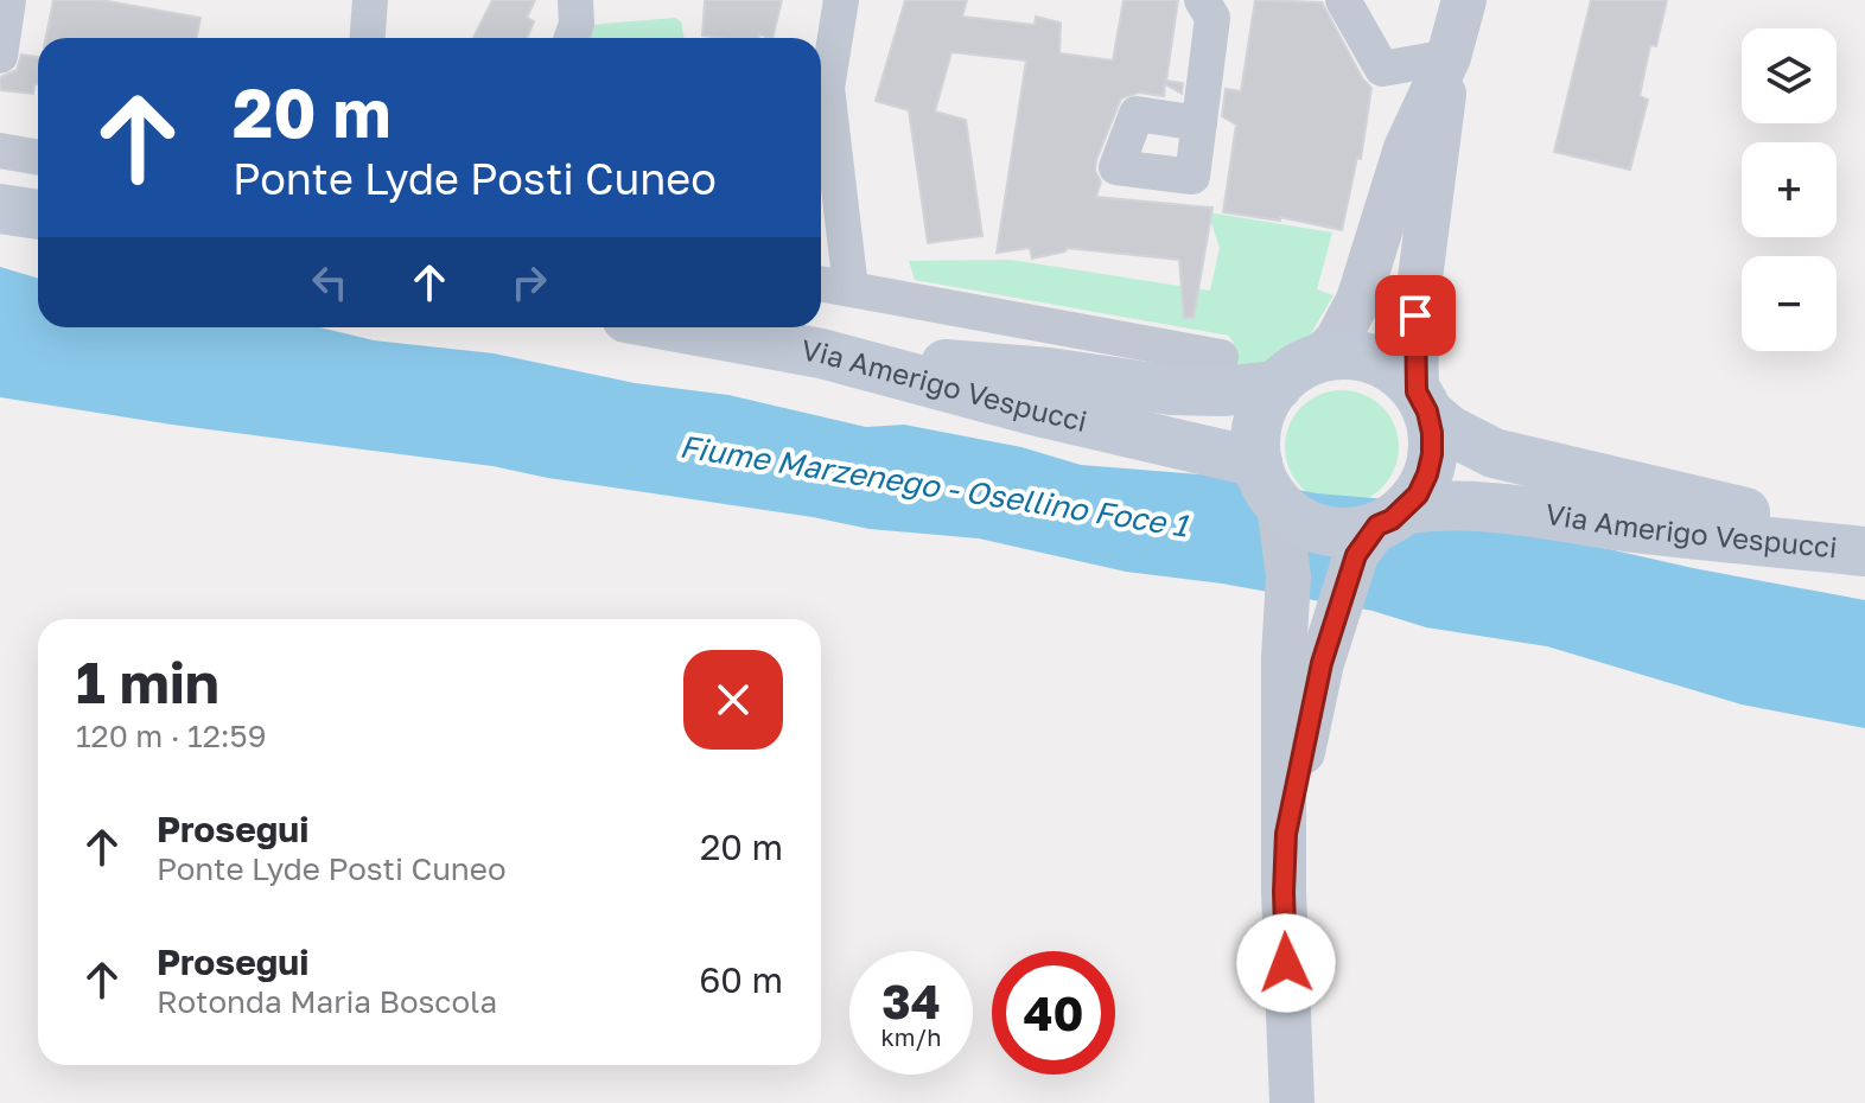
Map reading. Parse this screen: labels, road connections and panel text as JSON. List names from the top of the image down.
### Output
{
  "streets": {
    "main road": ["Via Amerigo Vespucci"]
  },
  "water": ["Fiume Marzenego - Osellino Foce 1"],
  "page": {
    "map_buttons": ["+", "−"],
    "turn": ["20 m", "Ponte Lyde Posti Cuneo"],
    "heading": ["1 min", "120 m · 12:59"],
    "list": [
      {
        "name": "Prosegui",
        "note": "Ponte Lyde Posti Cuneo",
        "value": "20 m"
      },
      {
        "name": "Prosegui",
        "note": "Rotonda Maria Boscola",
        "value": "60 m"
      }
    ],
    "speed": "34 km/h",
    "limit": "40"
  }
}
